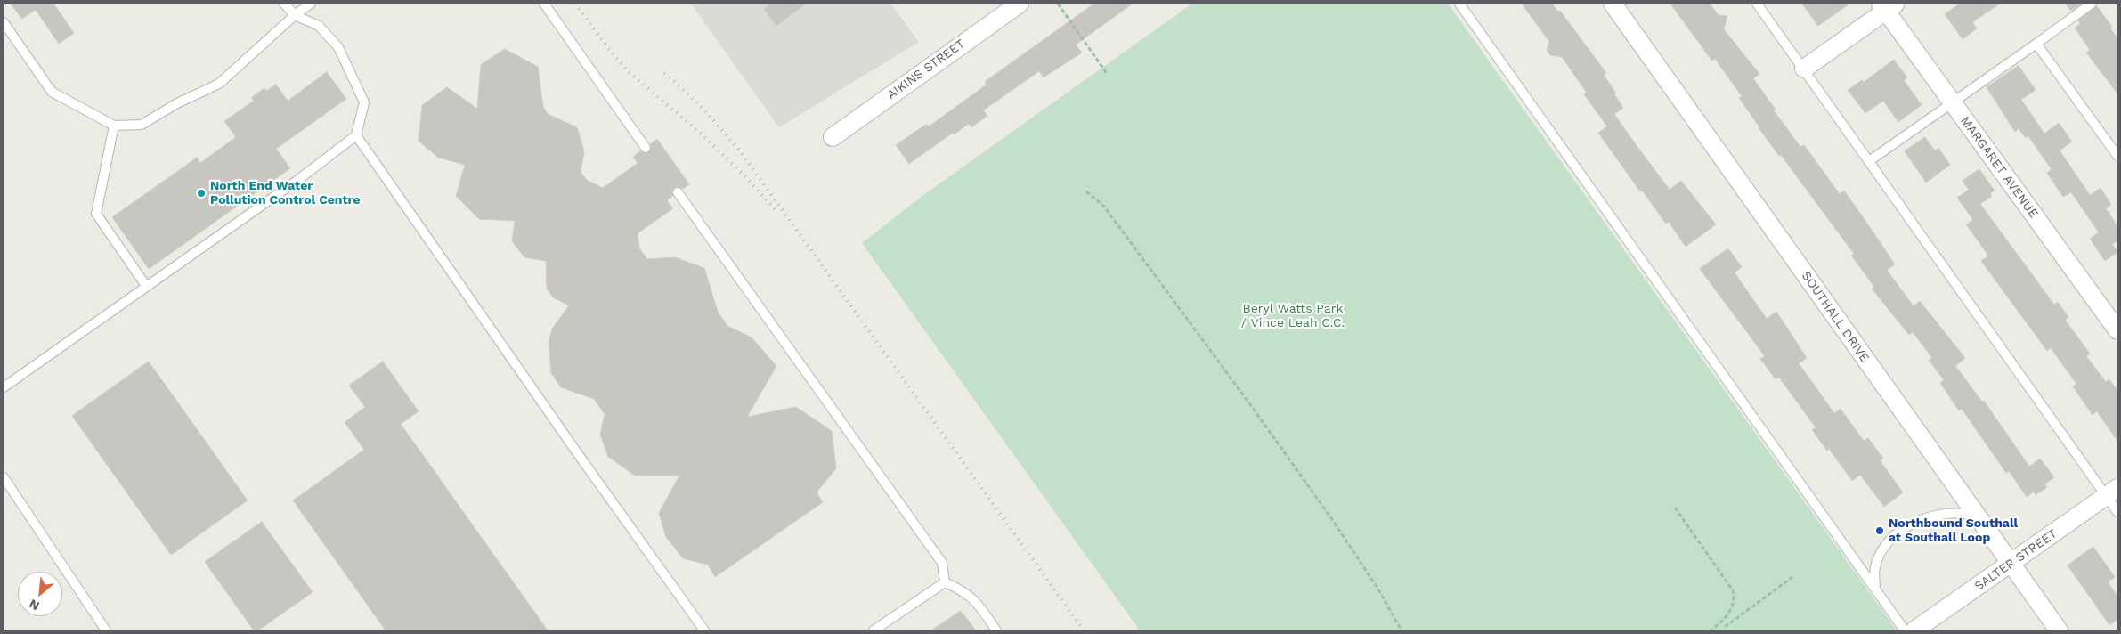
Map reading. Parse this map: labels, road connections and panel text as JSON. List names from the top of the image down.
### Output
{
  "streets": {
    "street": [
      "AIKINS STREET",
      "MARGARET AVENUE",
      "SOUTHALL DRIVE",
      "SALTER STREET"
    ]
  },
  "crossings": [
    ["SOUTHALL DRIVE", "SALTER STREET"]
  ],
  "parks": ["Beryl Watts Park / Vince Leah C.C."],
  "places": ["North End Water Pollution Control Centre", "Northbound Southall at Southall Loop"],
  "north": "bottom left"
}
